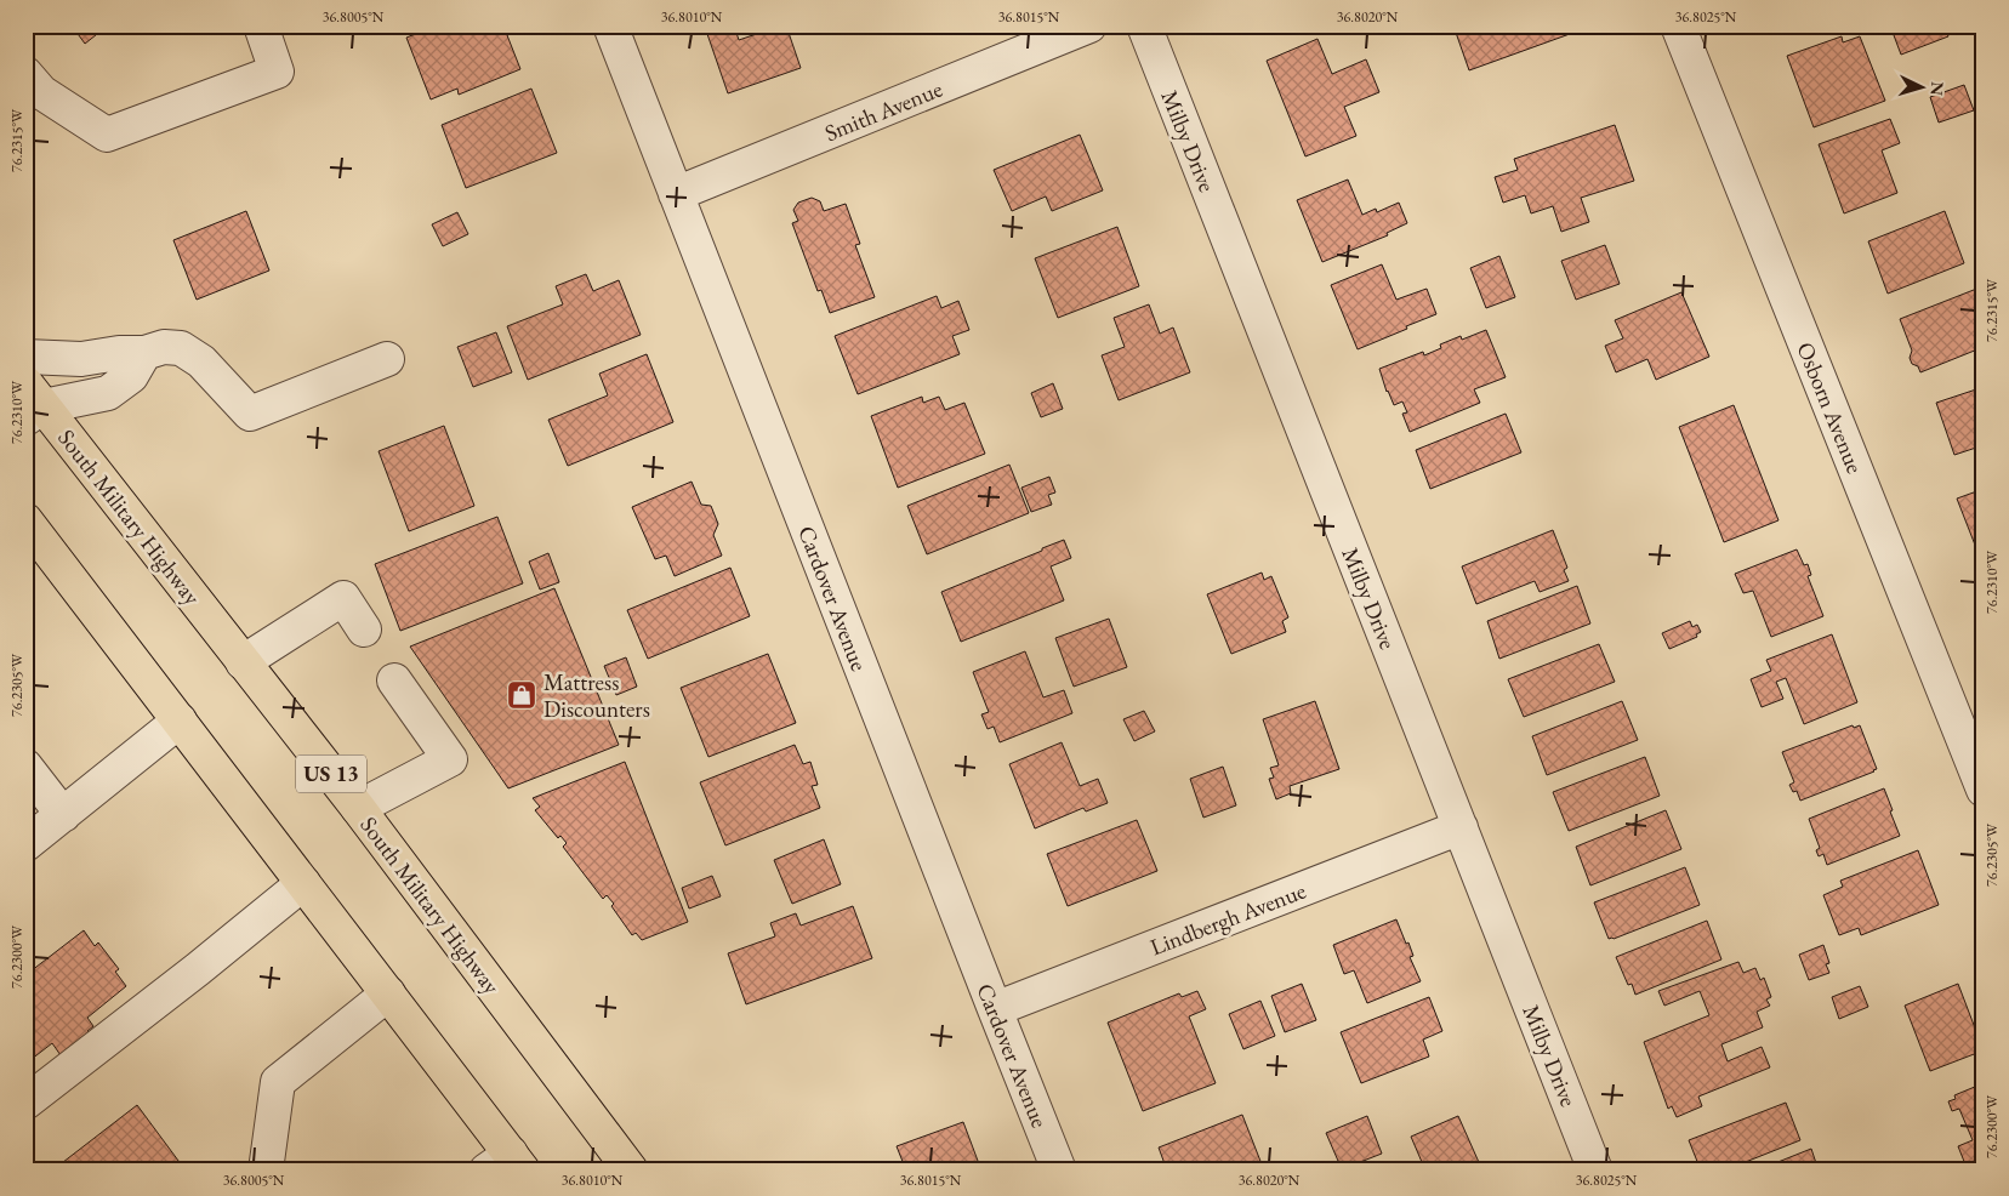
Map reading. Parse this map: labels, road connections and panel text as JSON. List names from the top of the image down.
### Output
{
  "streets": {
    "main road": ["South Military Highway", "US 13"],
    "street": [
      "Smith Avenue",
      "Milby Drive",
      "Osborn Avenue",
      "Cardover Avenue",
      "Lindbergh Avenue"
    ]
  },
  "crossings": [
    ["Smith Avenue", "Cardover Avenue"],
    ["Milby Drive", "Lindbergh Avenue"],
    ["Cardover Avenue", "Lindbergh Avenue"]
  ],
  "places": {
    "shop": ["Mattress Discounters"]
  },
  "north": "right",
  "coordinates": [
    "36.8005°N",
    "36.8010°N",
    "36.8015°N",
    "36.8020°N",
    "36.8025°N",
    "76.2315°W",
    "76.2310°W",
    "76.2305°W",
    "76.2300°W"
  ]
}
